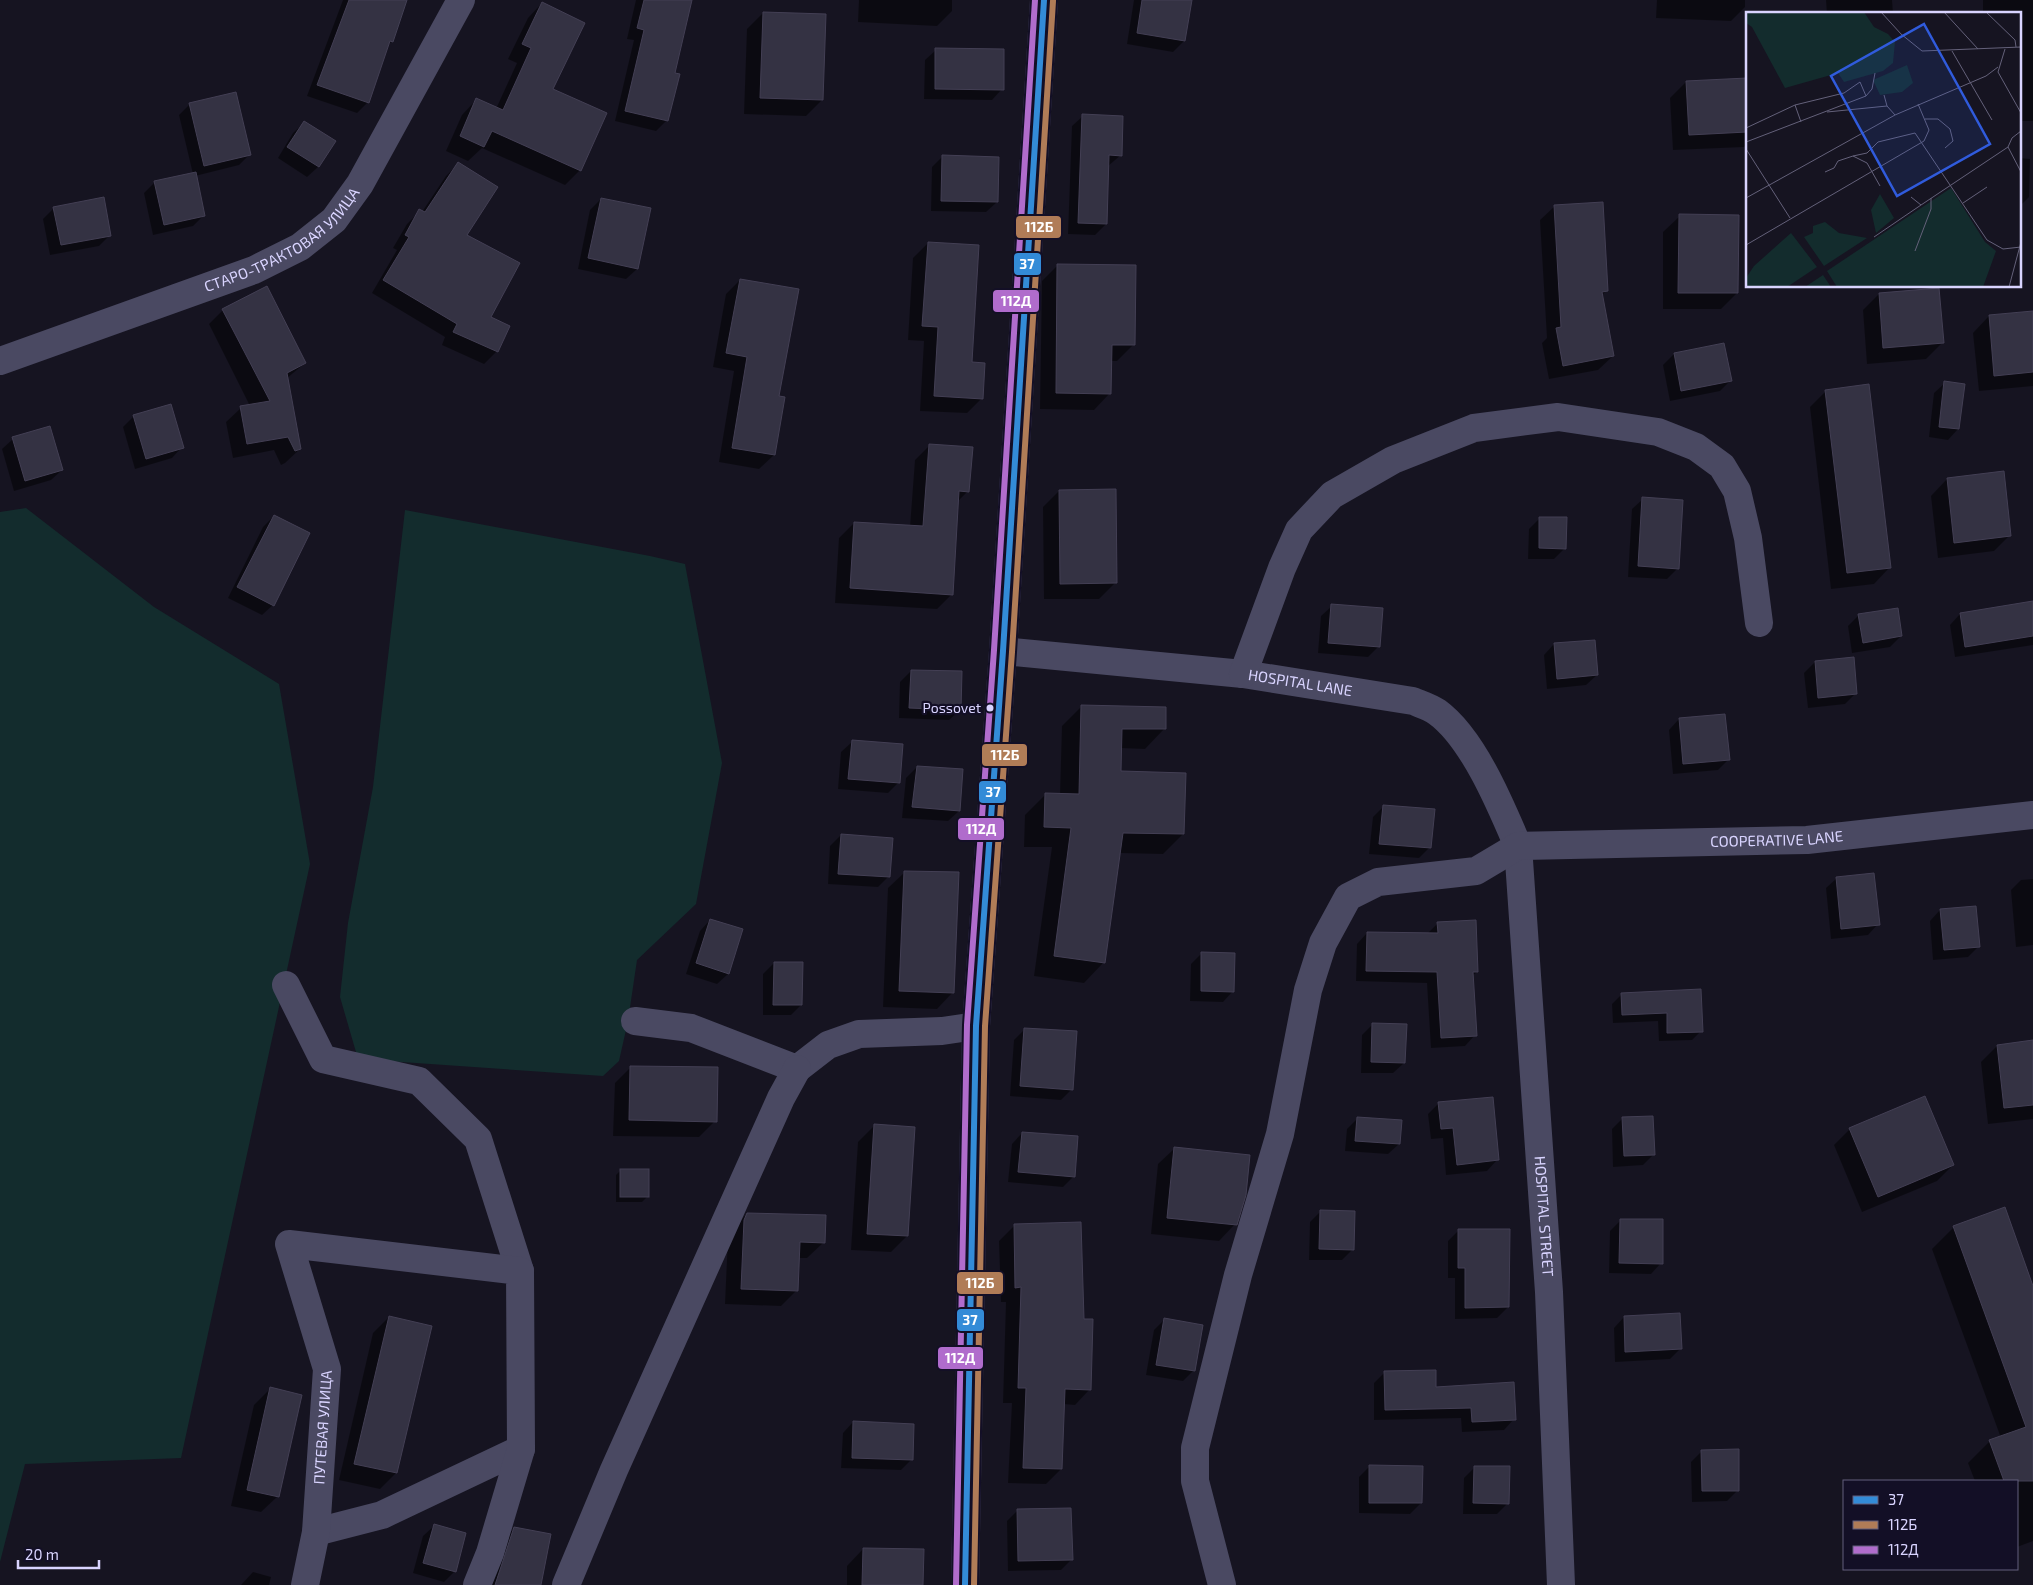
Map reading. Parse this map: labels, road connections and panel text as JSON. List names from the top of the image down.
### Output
{
  "streets": {
    "street": [
      "СТАРО-ТРАКТОВАЯ УЛИЦА",
      "HOSPITAL LANE",
      "COOPERATIVE LANE",
      "HOSPITAL STREET",
      "ПУТЕВАЯ УЛИЦА"
    ]
  },
  "crossings": [
    ["HOSPITAL LANE", "COOPERATIVE LANE"],
    ["HOSPITAL LANE", "HOSPITAL STREET"],
    ["COOPERATIVE LANE", "HOSPITAL STREET"]
  ],
  "places": ["Possovet"],
  "lines": ["transit line 37", "transit line 112Д", "transit line 112Б"],
  "legend": ["37", "112Б", "112Д"],
  "scale_bar": "20 m"
}
